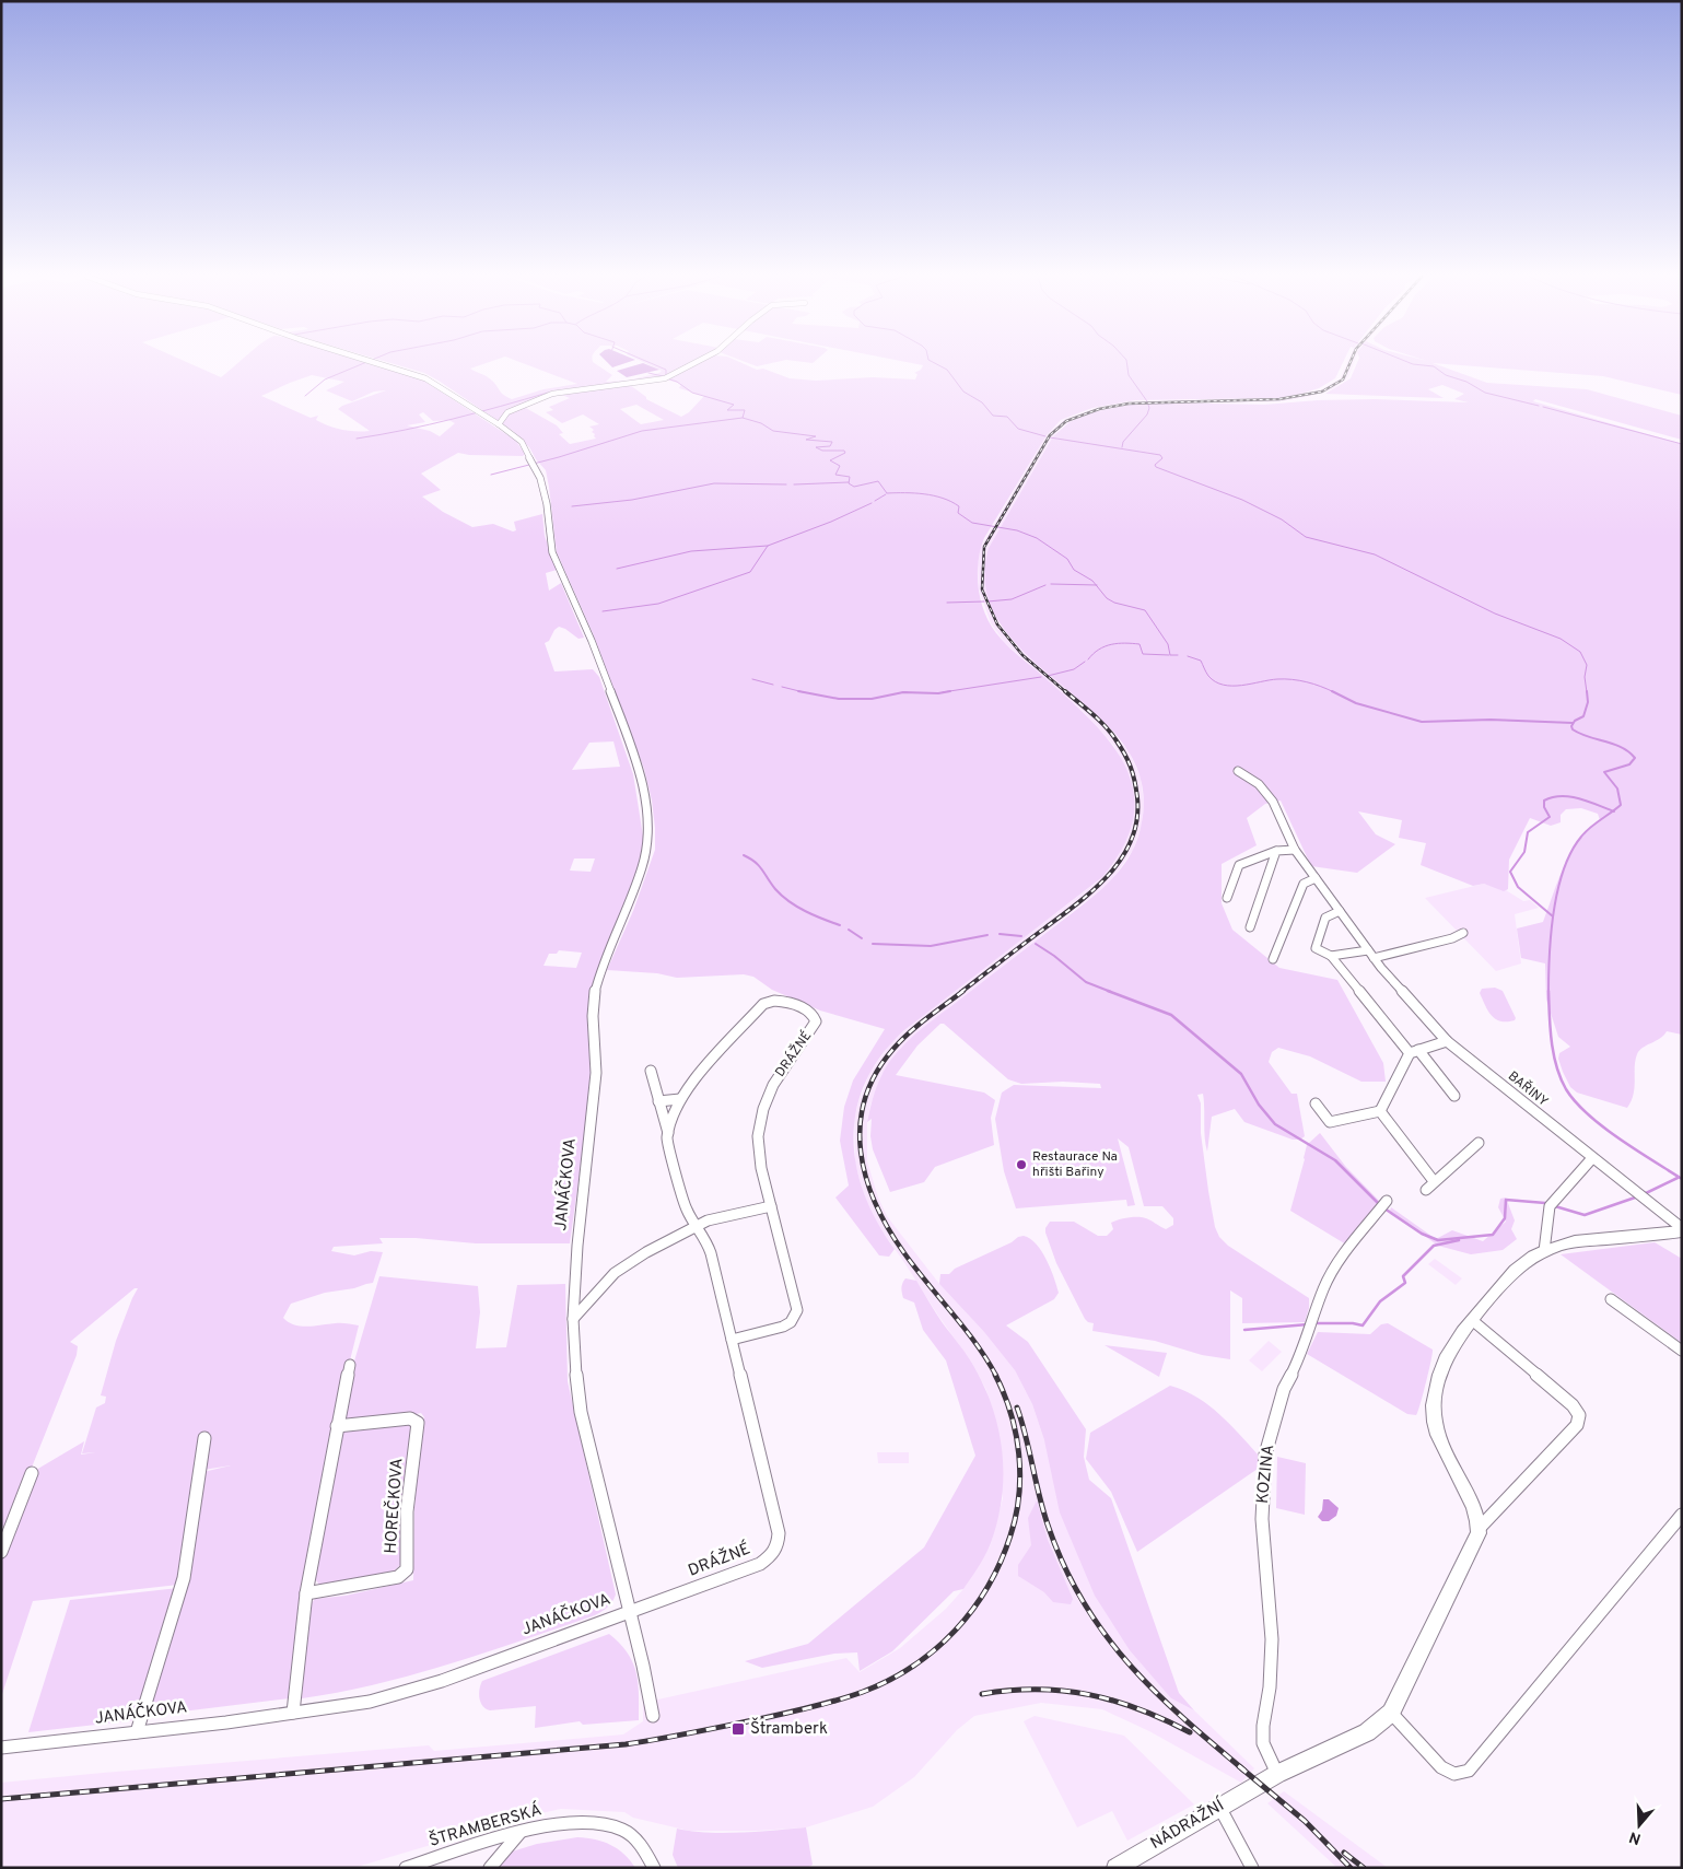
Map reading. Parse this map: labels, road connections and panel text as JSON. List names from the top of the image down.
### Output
{
  "streets": {
    "main road": ["NÁDRAŽNÍ"],
    "street": [
      "DRÁŽNÉ",
      "BAŘINY",
      "JANÁČKOVA",
      "KOZINA",
      "HOREČKOVA",
      "ŠTRAMBERSKÁ"
    ]
  },
  "crossings": [
    ["DRÁŽNÉ", "JANÁČKOVA"],
    ["KOZINA", "NÁDRAŽNÍ"]
  ],
  "places": {
    "other": ["Restaurace Na hřišti Bařiny"],
    "transit": ["Štramberk"]
  },
  "north": "bottom"
}
